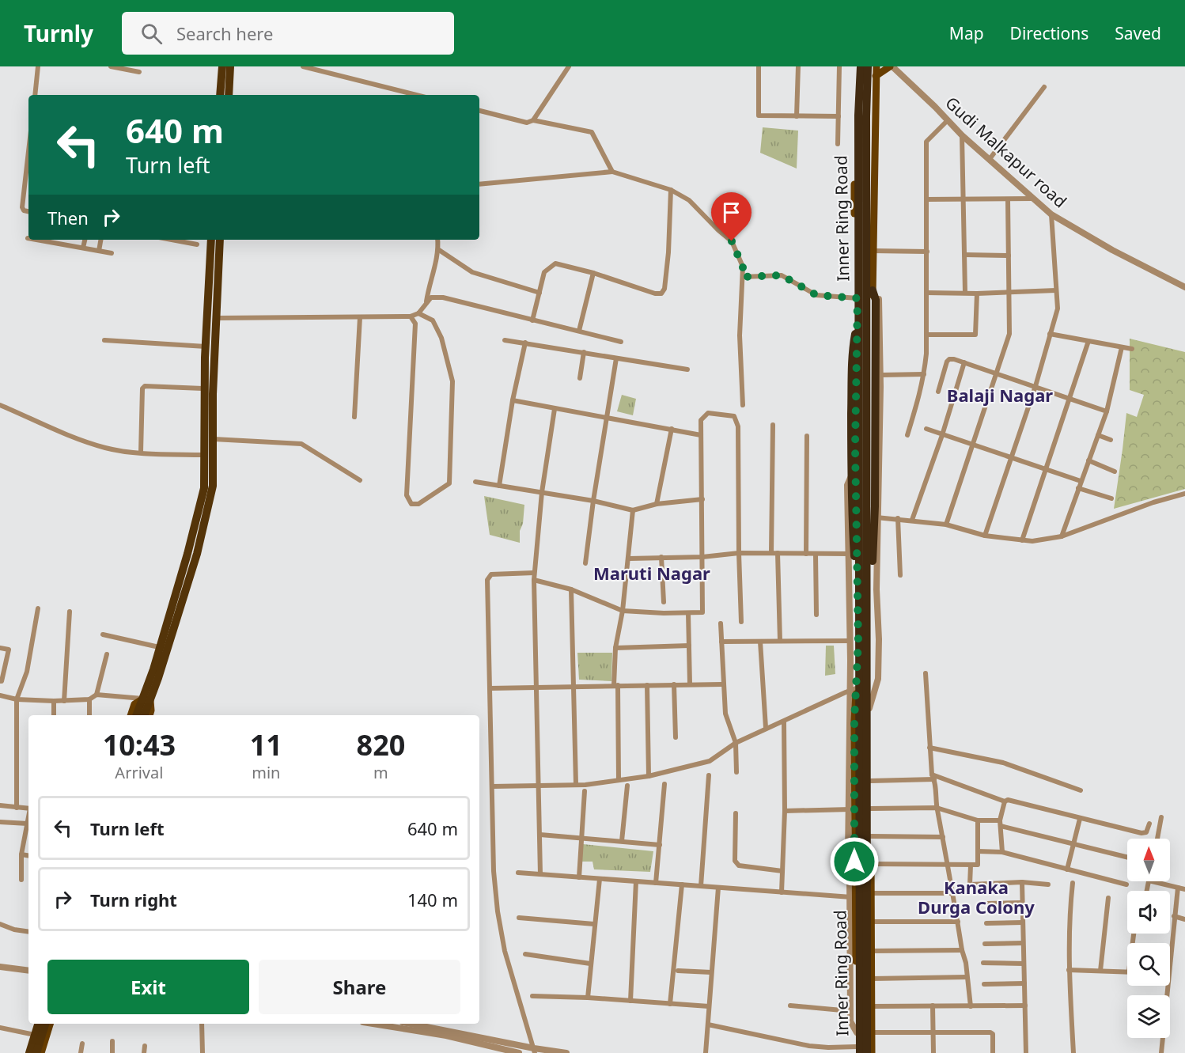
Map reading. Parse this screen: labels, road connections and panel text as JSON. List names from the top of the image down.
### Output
{
  "streets": {
    "main road": ["Inner Ring Road"],
    "street": ["Gudi Malkapur road"]
  },
  "districts": ["Balaji Nagar", "Maruti Nagar", "Kanaka Durga Colony"],
  "north": "top",
  "page": {
    "header": "Turnly",
    "search": "Search here",
    "nav": ["Map", "Directions", "Saved"],
    "turn": ["640 m", "Turn left"],
    "then": "Then",
    "eta": [
      "10:43",
      "Arrival",
      "11",
      "min",
      "820",
      "m"
    ],
    "list": [
      {
        "name": "Turn left",
        "value": "640 m"
      },
      {
        "name": "Turn right",
        "value": "140 m"
      }
    ],
    "buttons": ["Exit", "Share"]
  }
}
